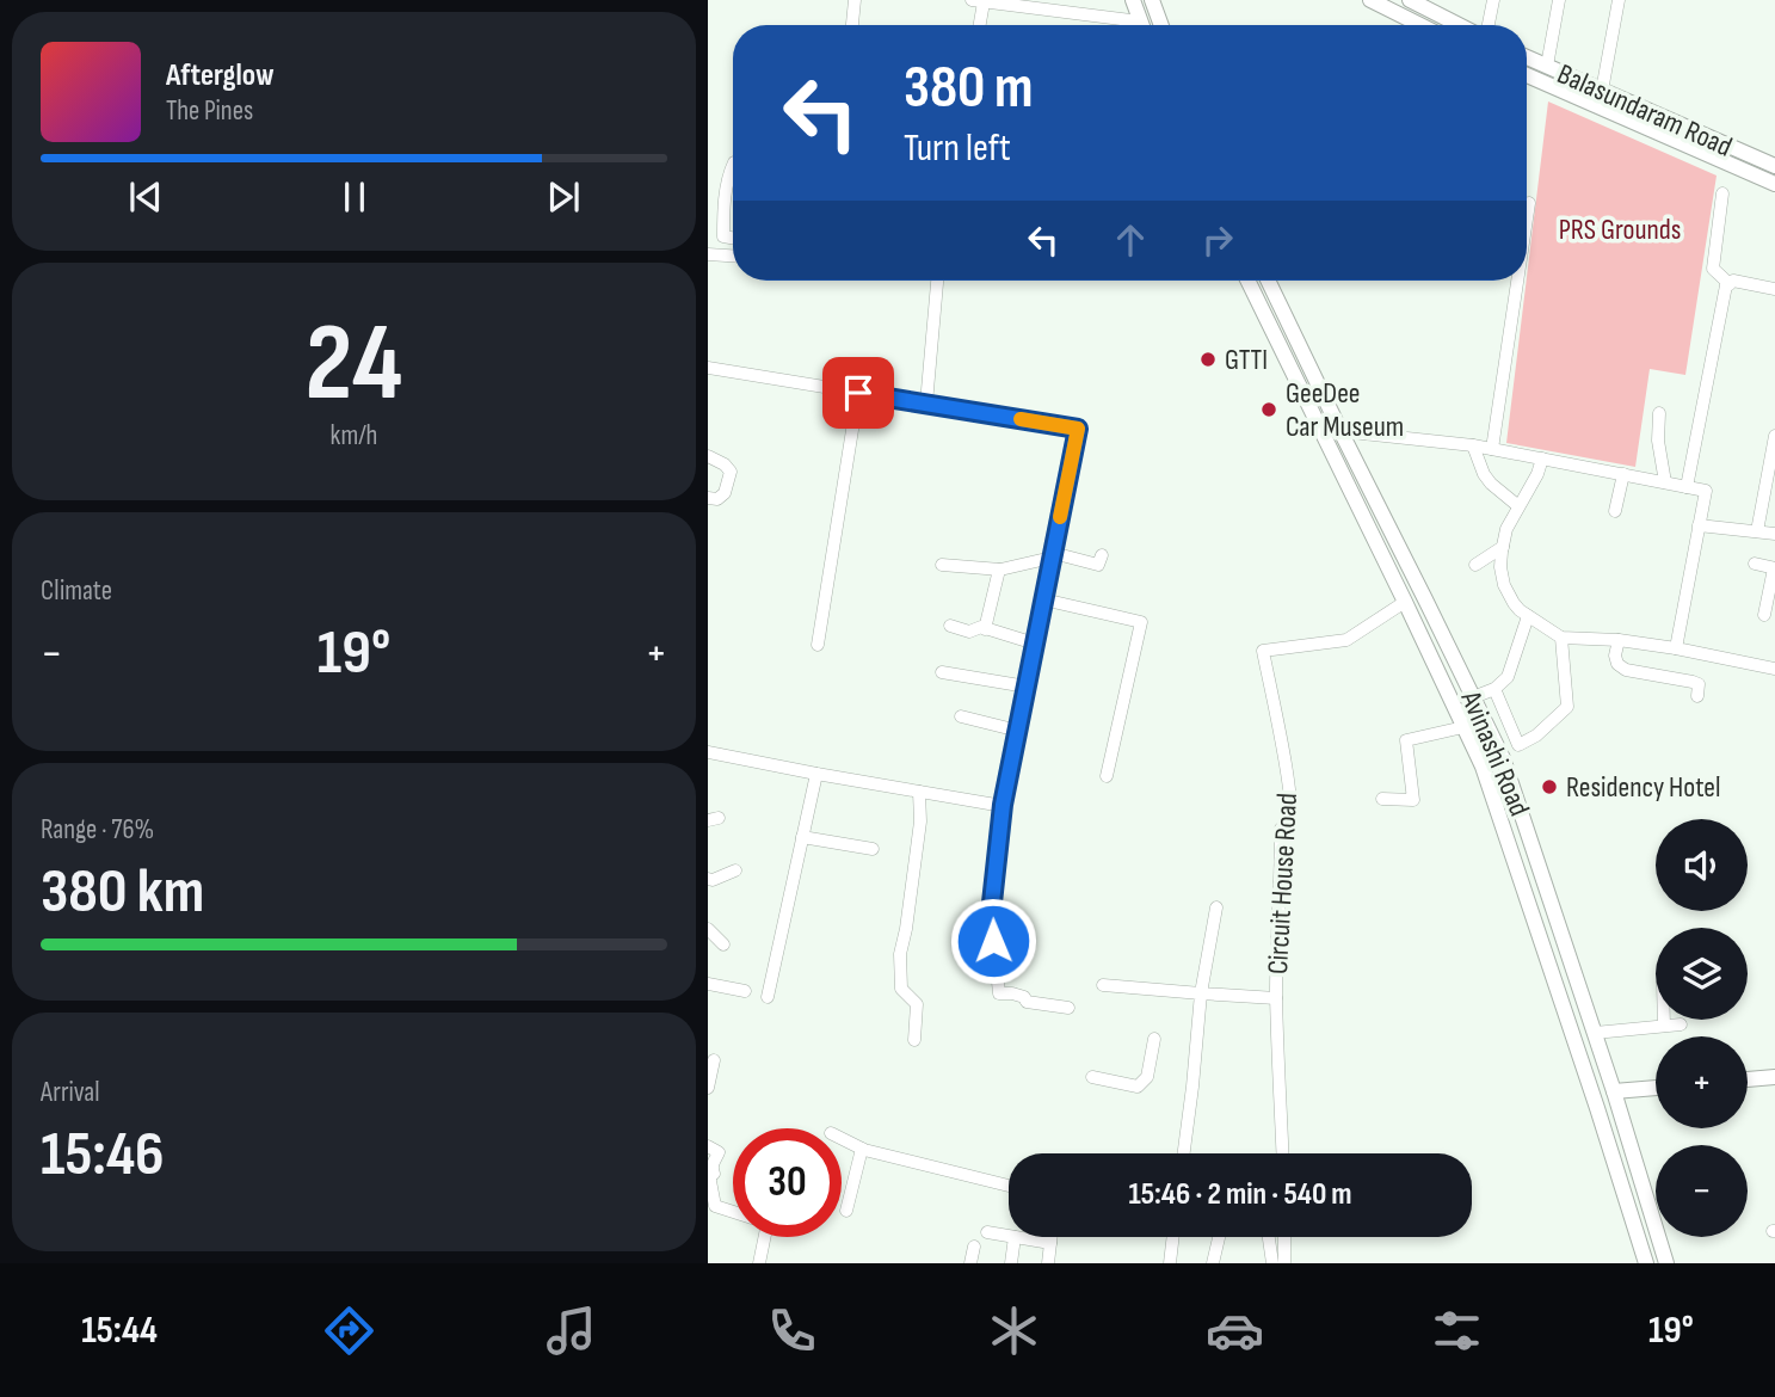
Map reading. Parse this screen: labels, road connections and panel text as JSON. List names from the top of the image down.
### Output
{
  "streets": {
    "main road": ["Balasundaram Road", "Avinashi Road"],
    "street": ["Circuit House Road"]
  },
  "crossings": [
    ["Avinashi Road", "Circuit House Road"]
  ],
  "parks": ["PRS Grounds"],
  "places": ["GTTI", "GeeDee Car Museum", "Residency Hotel"],
  "page": {
    "turn": ["380 m", "Turn left"],
    "song": ["Afterglow", "The Pines"],
    "tile": [
      ["24", "km/h"],
      "Climate",
      ["Range · 76%", "380 km"],
      ["Arrival", "15:46"]
    ],
    "heat": ["−", "19°", "+"],
    "map_buttons": ["+", "−"],
    "limit": "30",
    "trip": "15:46 · 2 min · 540 m",
    "tabs": ["15:44", "19°"]
  }
}
